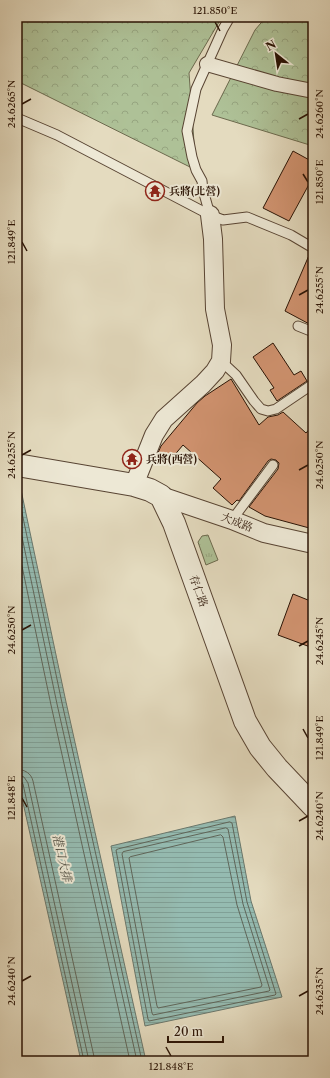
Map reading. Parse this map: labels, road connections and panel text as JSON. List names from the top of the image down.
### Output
{
  "streets": {
    "street": ["大成路", "存仁路"]
  },
  "crossings": [
    ["大成路", "存仁路"]
  ],
  "water": ["港口大排"],
  "places": {
    "temple": ["兵將(北營)", "兵將(西營)"]
  },
  "scale_bar": "20 m",
  "north": "top left",
  "coordinates": [
    "121.850°E",
    "24.6265°N",
    "24.6260°N",
    "121.849°E",
    "24.6255°N",
    "24.6250°N",
    "24.6245°N",
    "121.848°E",
    "24.6240°N",
    "24.6235°N"
  ]
}
